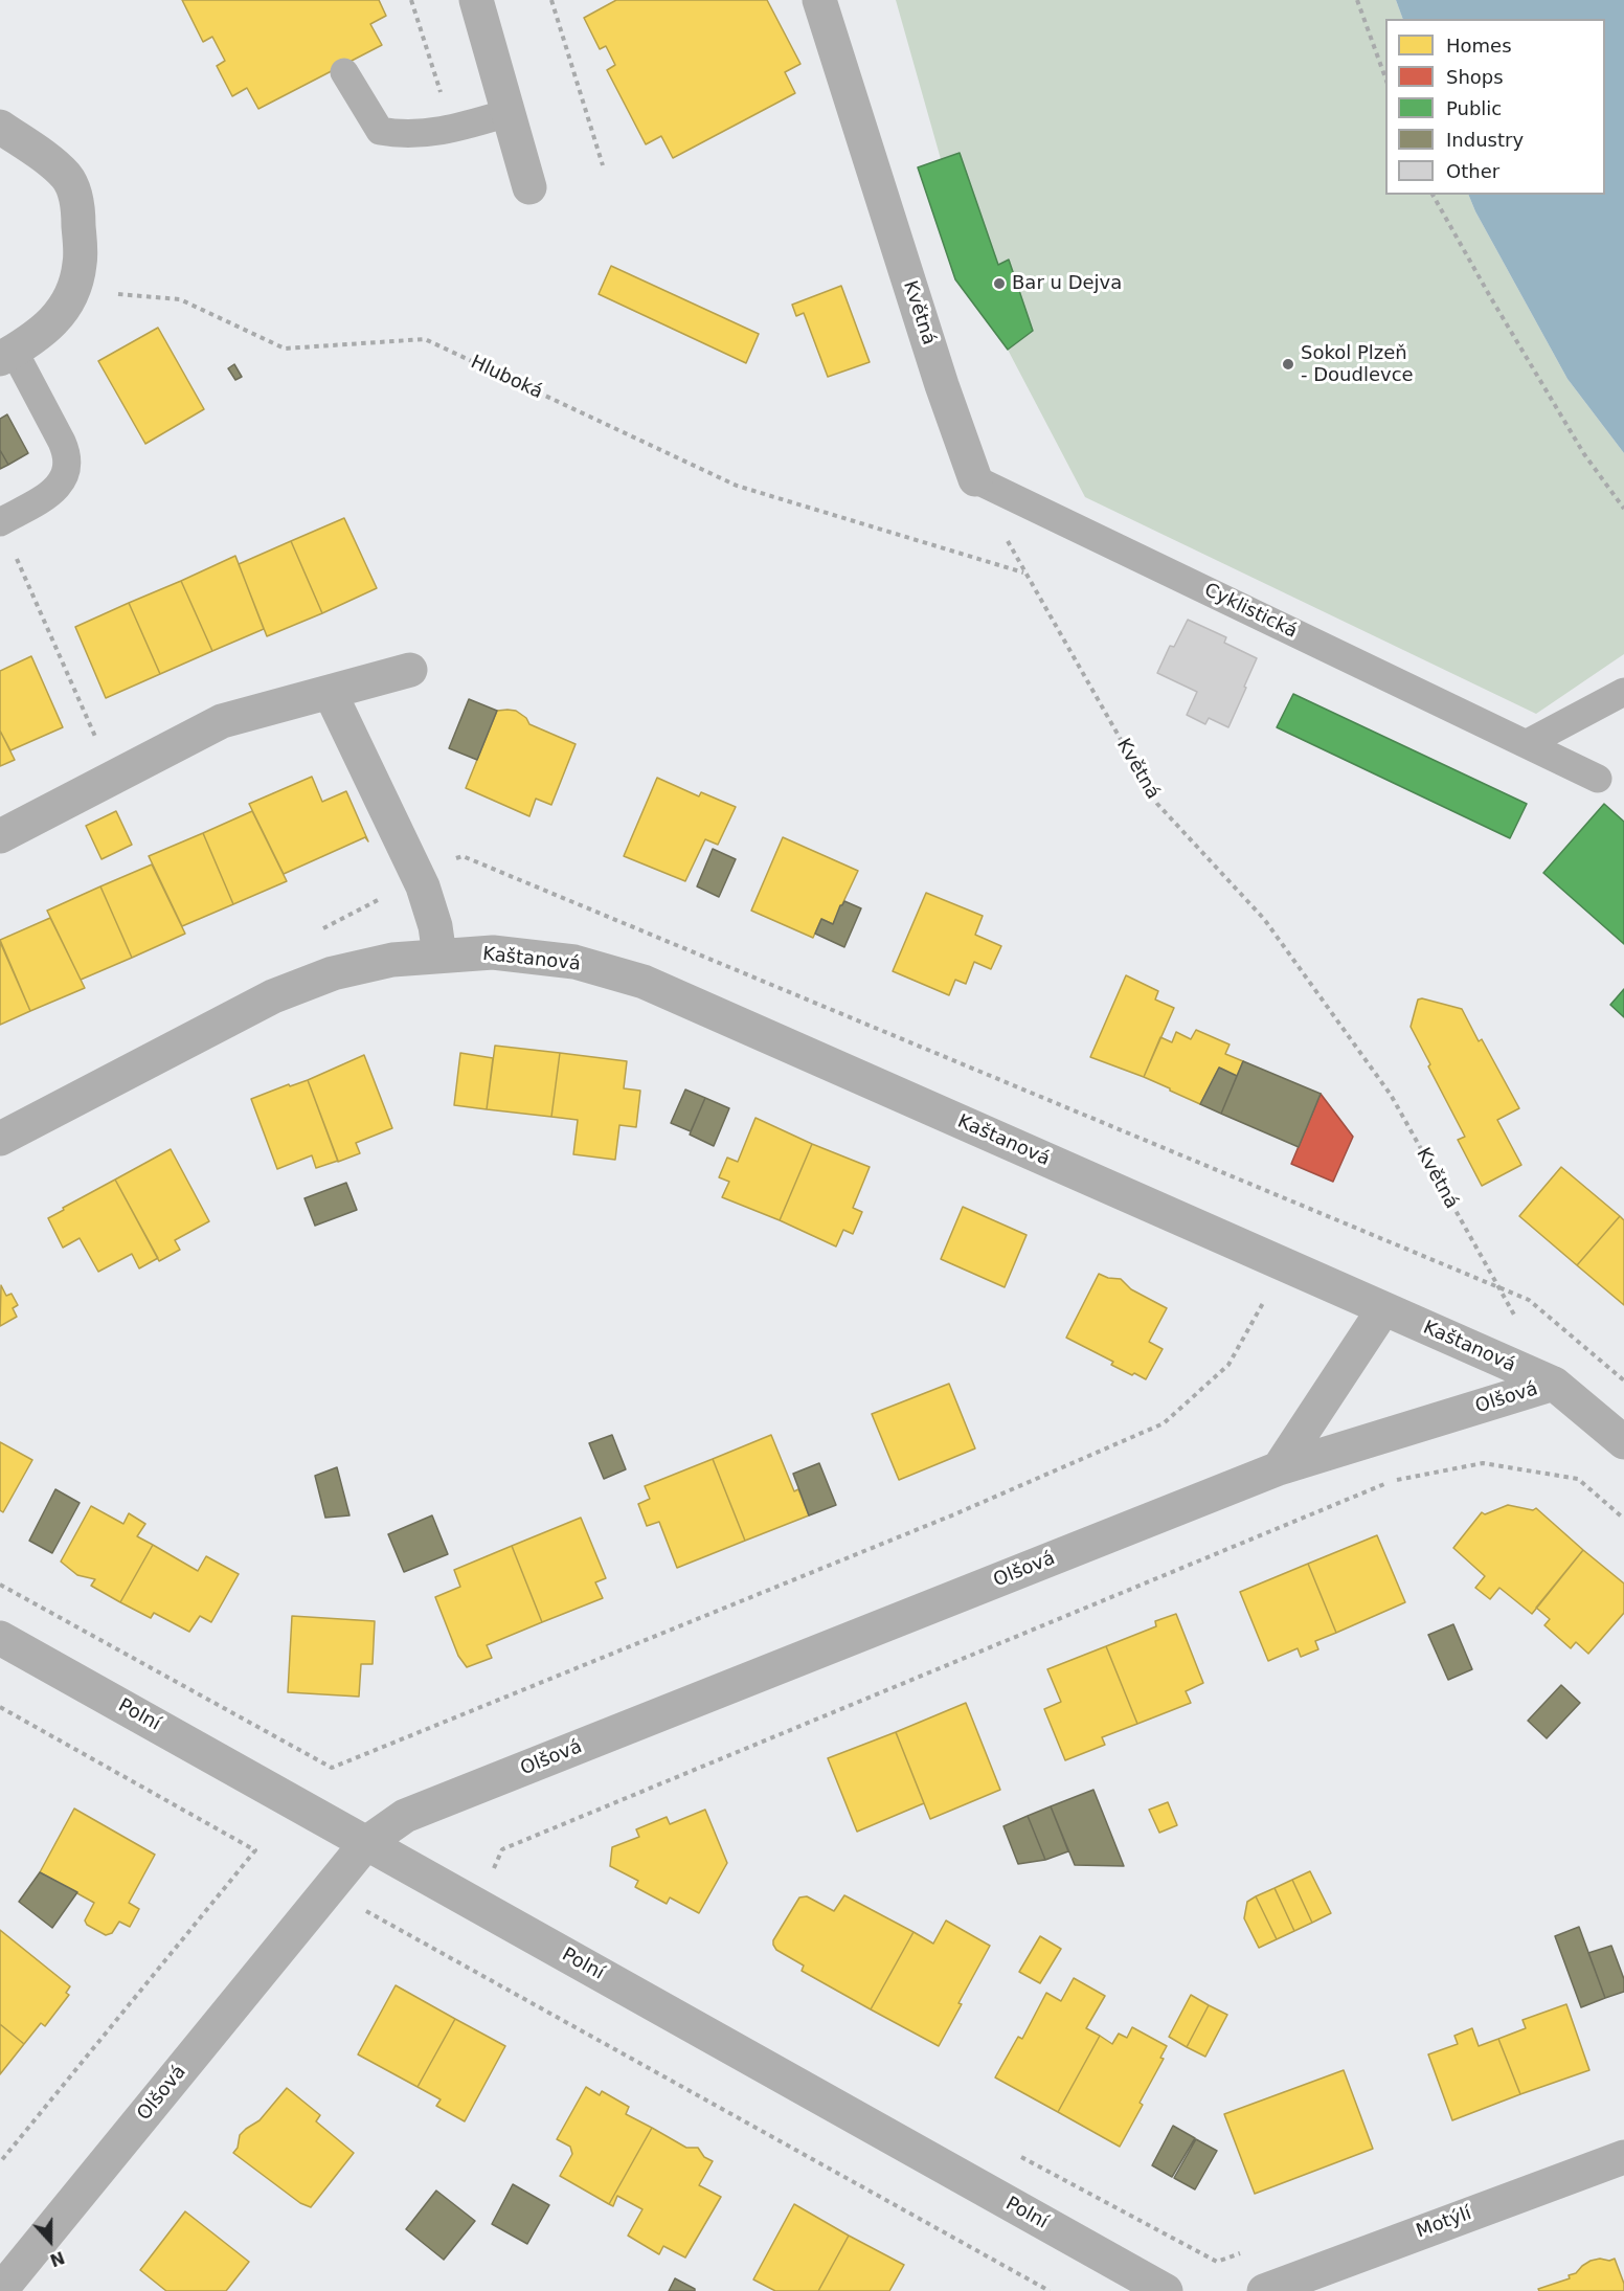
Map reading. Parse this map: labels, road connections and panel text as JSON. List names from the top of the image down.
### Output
{
  "streets": {
    "street": [
      "Květná",
      "Kaštanová",
      "Olšová",
      "Polní",
      "Motýlí"
    ],
    "lane": ["Cyklistická"],
    "path": ["Hluboká"]
  },
  "crossings": [
    ["Květná", "Hluboká"],
    ["Květná", "Cyklistická"],
    ["Kaštanová", "Olšová"],
    ["Olšová", "Polní"]
  ],
  "places": ["Bar u Dejva", "Sokol Plzeň - Doudlevce"],
  "legend": [
    "Homes",
    "Shops",
    "Public",
    "Industry",
    "Other"
  ],
  "north": "bottom"
}
